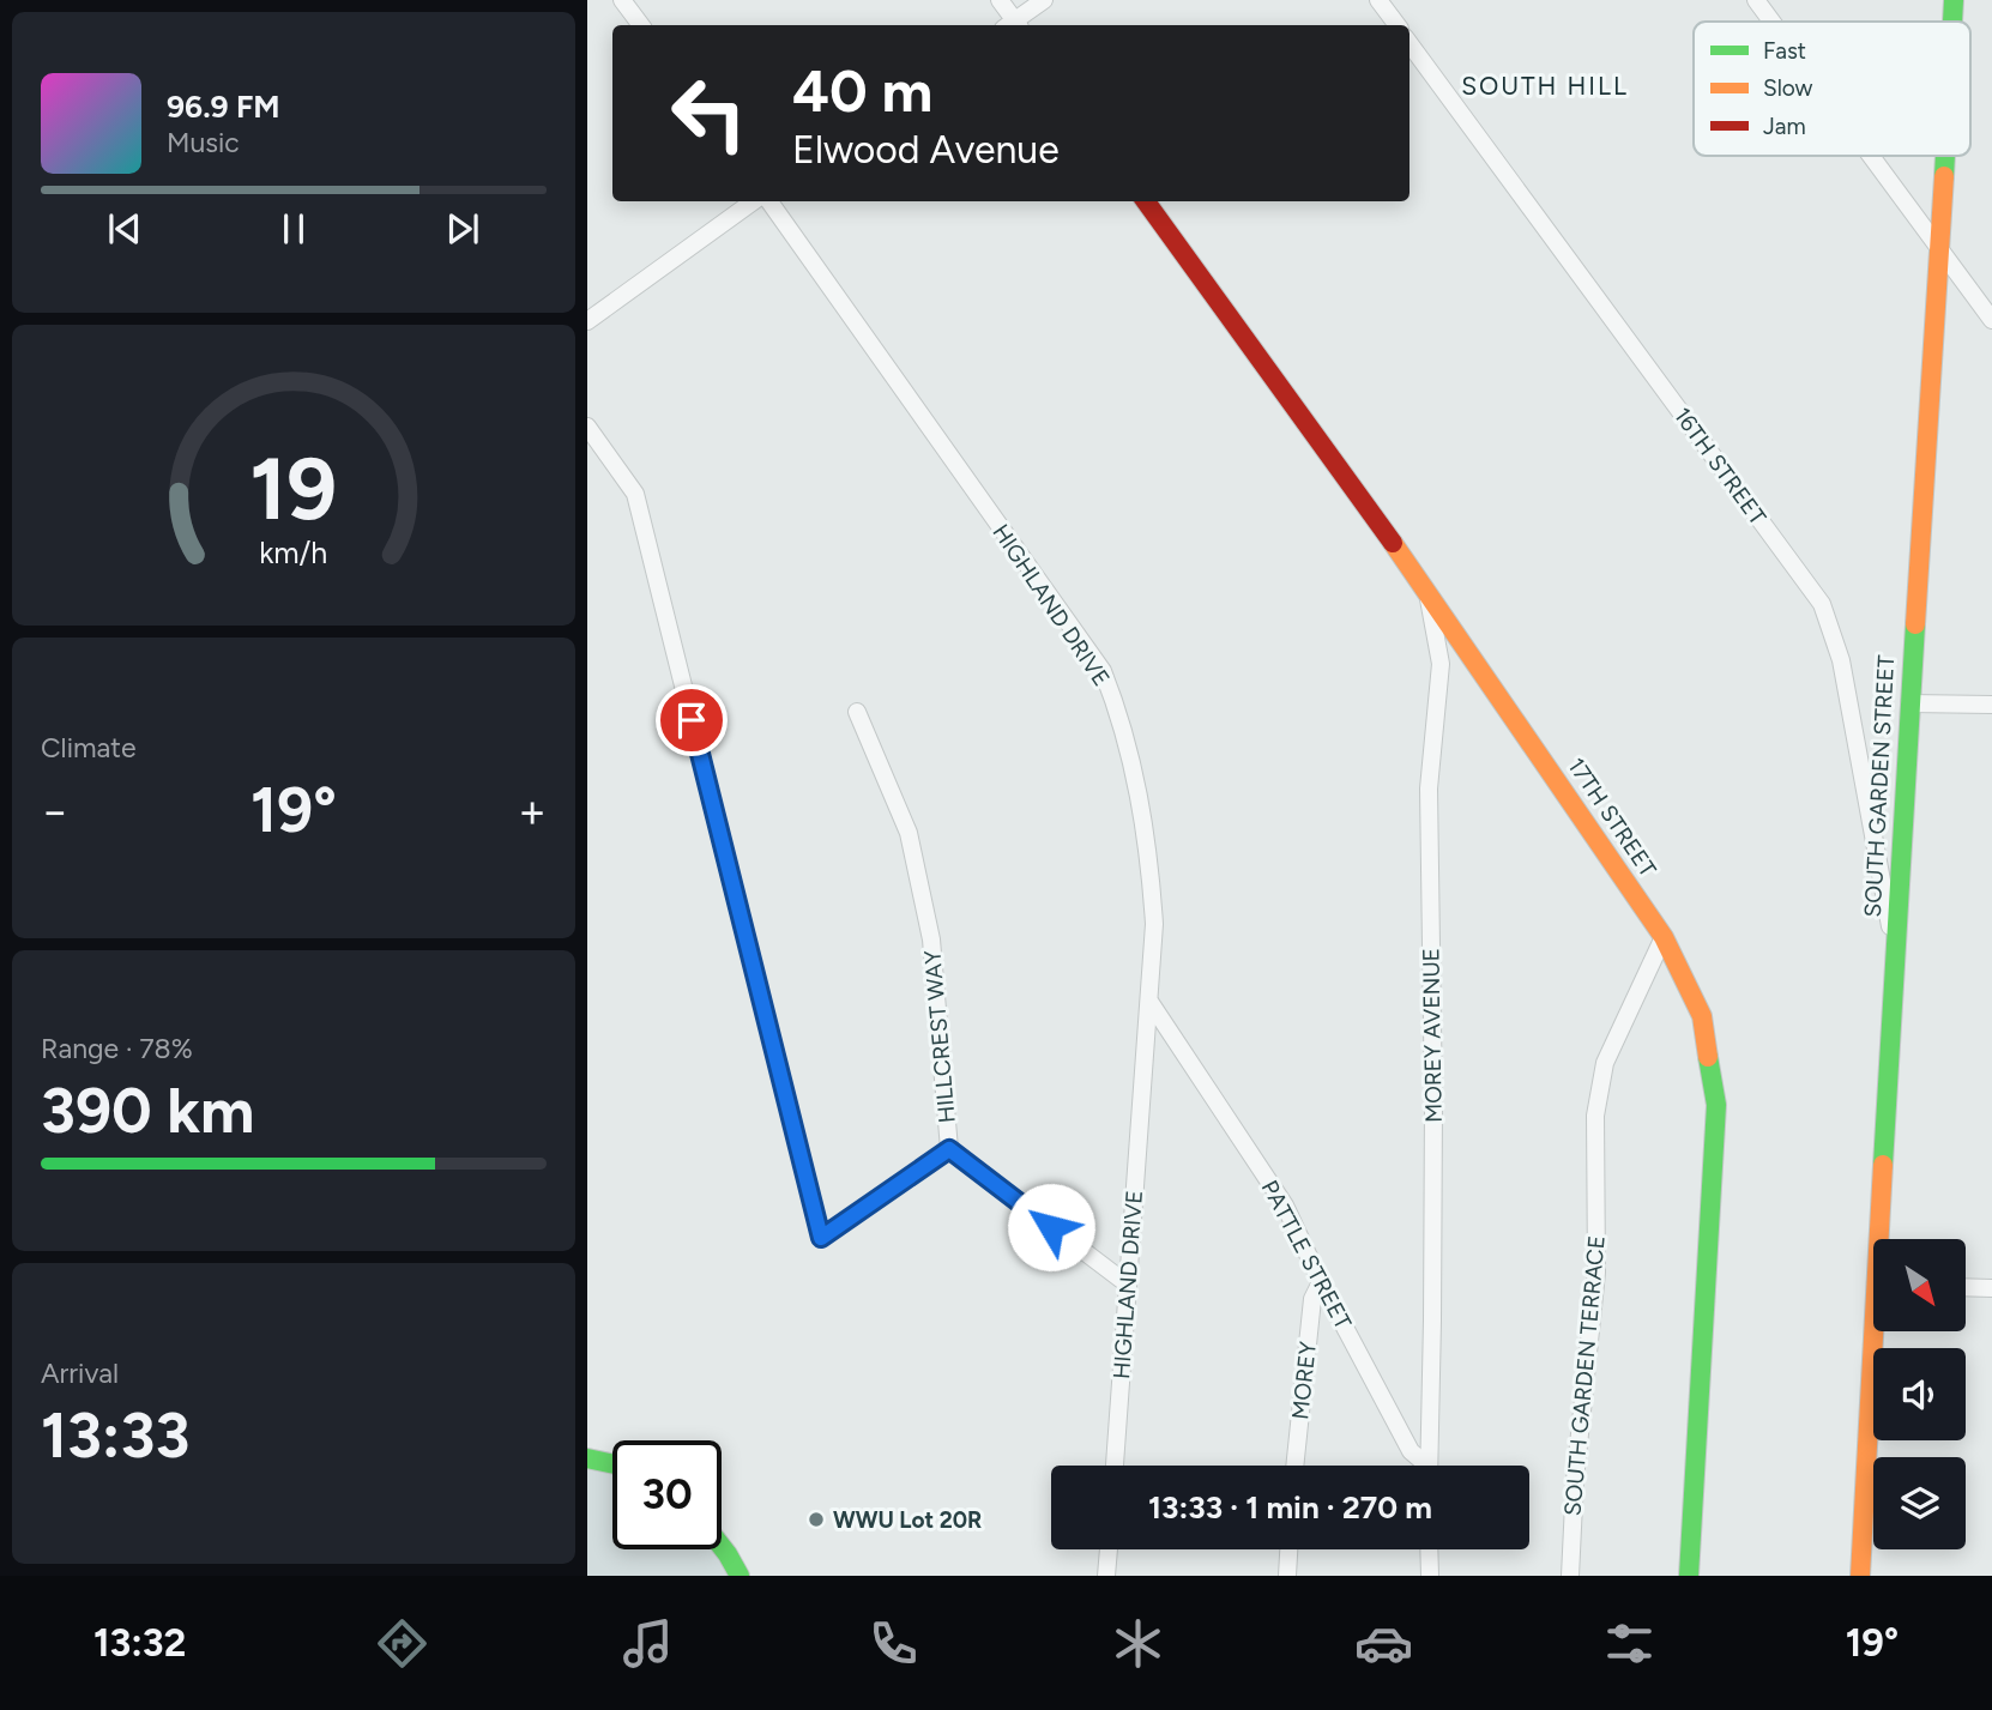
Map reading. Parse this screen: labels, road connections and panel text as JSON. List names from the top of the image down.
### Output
{
  "streets": {
    "street": [
      "16TH STREET",
      "HIGHLAND DRIVE",
      "SOUTH GARDEN STREET",
      "17TH STREET",
      "MOREY AVENUE",
      "HILLCREST WAY",
      "PATTLE STREET",
      "SOUTH GARDEN TERRACE",
      "MOREY"
    ]
  },
  "crossings": [
    ["16TH STREET", "SOUTH GARDEN STREET"],
    ["HIGHLAND DRIVE", "HILLCREST WAY"],
    ["HIGHLAND DRIVE", "PATTLE STREET"],
    ["17TH STREET", "MOREY AVENUE"],
    ["17TH STREET", "SOUTH GARDEN TERRACE"],
    ["PATTLE STREET", "MOREY"]
  ],
  "districts": ["SOUTH HILL"],
  "places": ["WWU Lot 20R"],
  "legend": ["Fast", "Slow", "Jam"],
  "north": "bottom right",
  "page": {
    "turn": ["40 m", "Elwood Avenue"],
    "song": ["96.9 FM", "Music"],
    "tile": [
      "Climate",
      ["Range · 78%", "390 km"],
      ["Arrival", "13:33"]
    ],
    "heat": ["−", "19°", "+"],
    "limit": "30",
    "trip": "13:33 · 1 min · 270 m",
    "tabs": ["13:32", "19°"],
    "gauge": ["19", "km/h"]
  }
}
